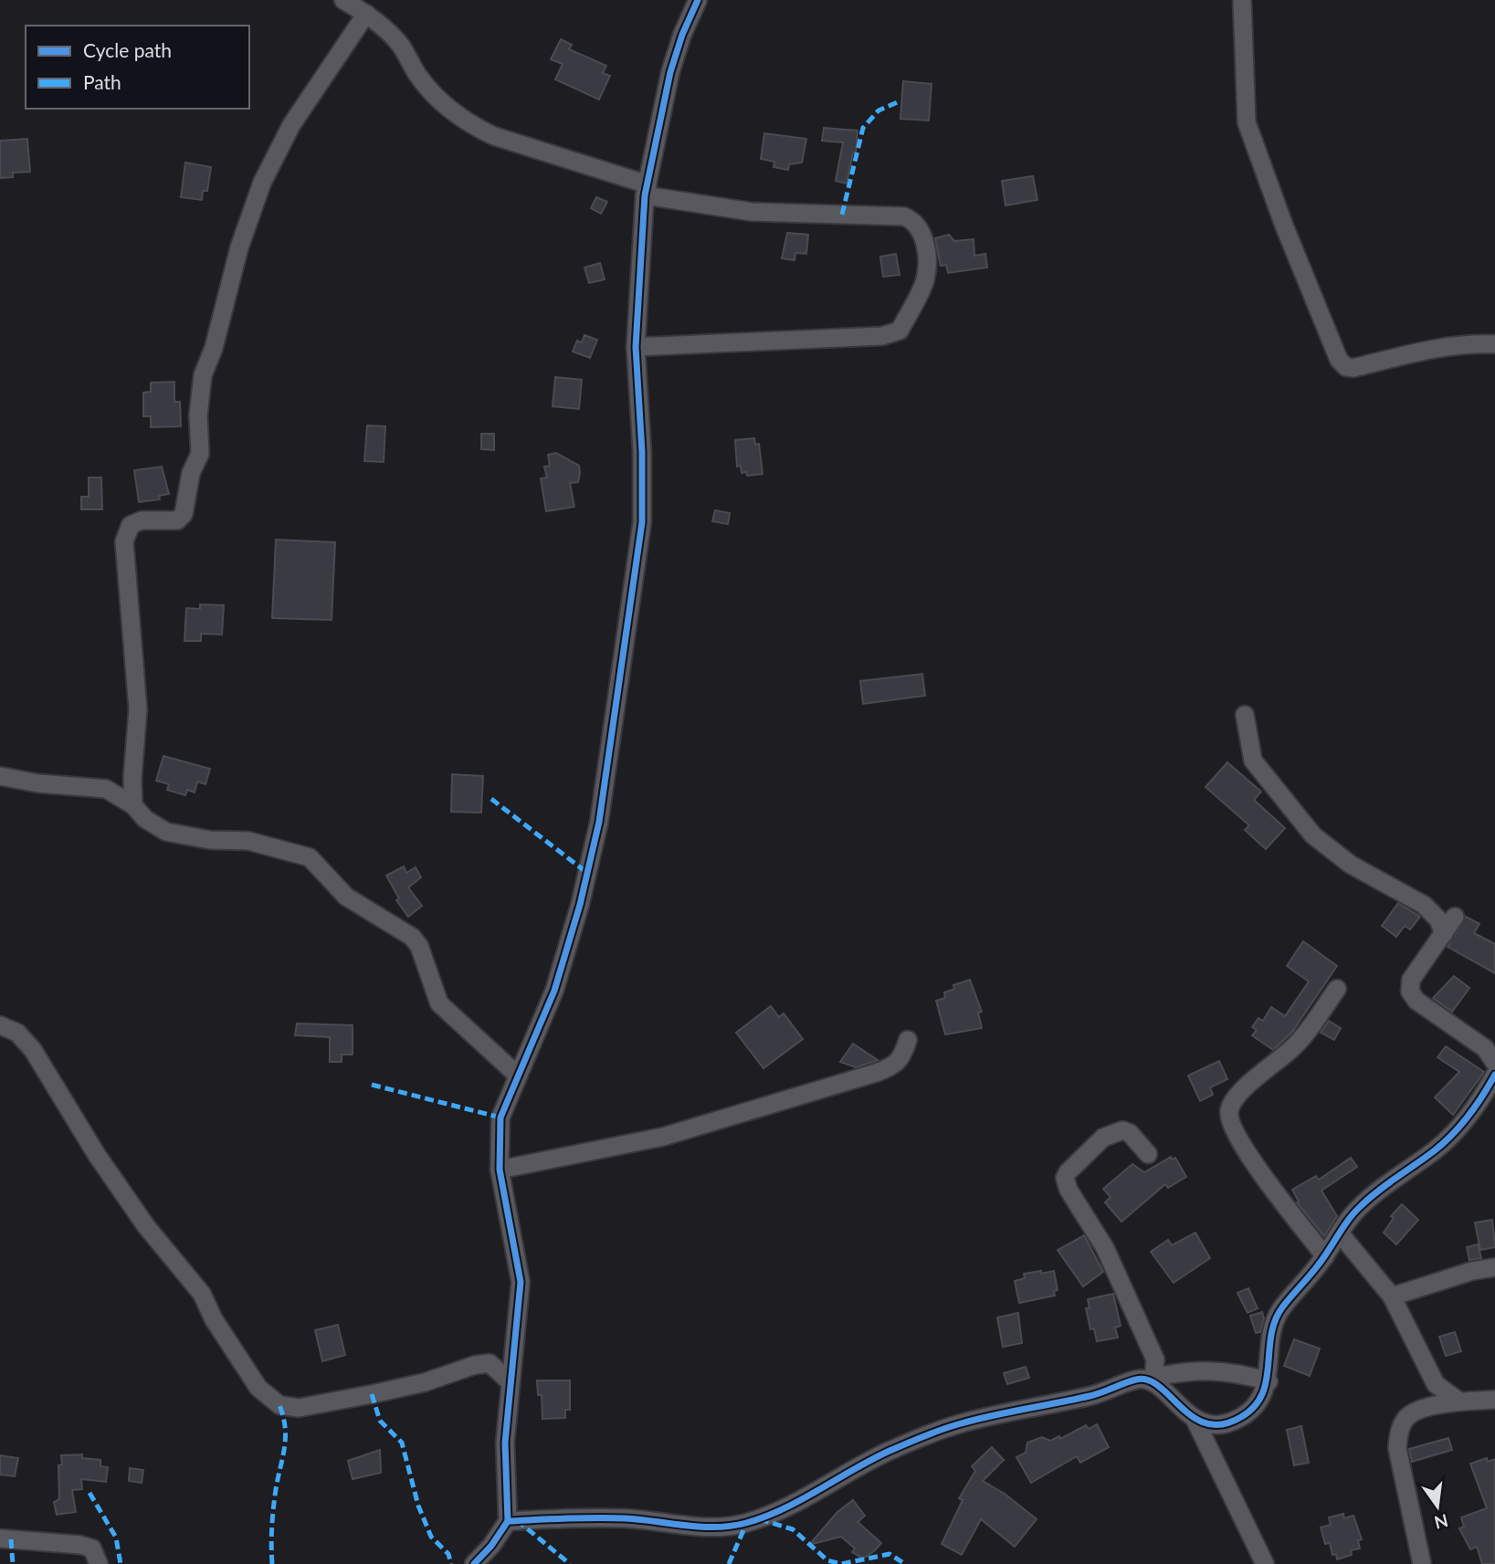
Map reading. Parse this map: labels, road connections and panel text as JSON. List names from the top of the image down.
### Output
{
  "legend": ["Cycle path", "Path"],
  "north": "bottom"
}
